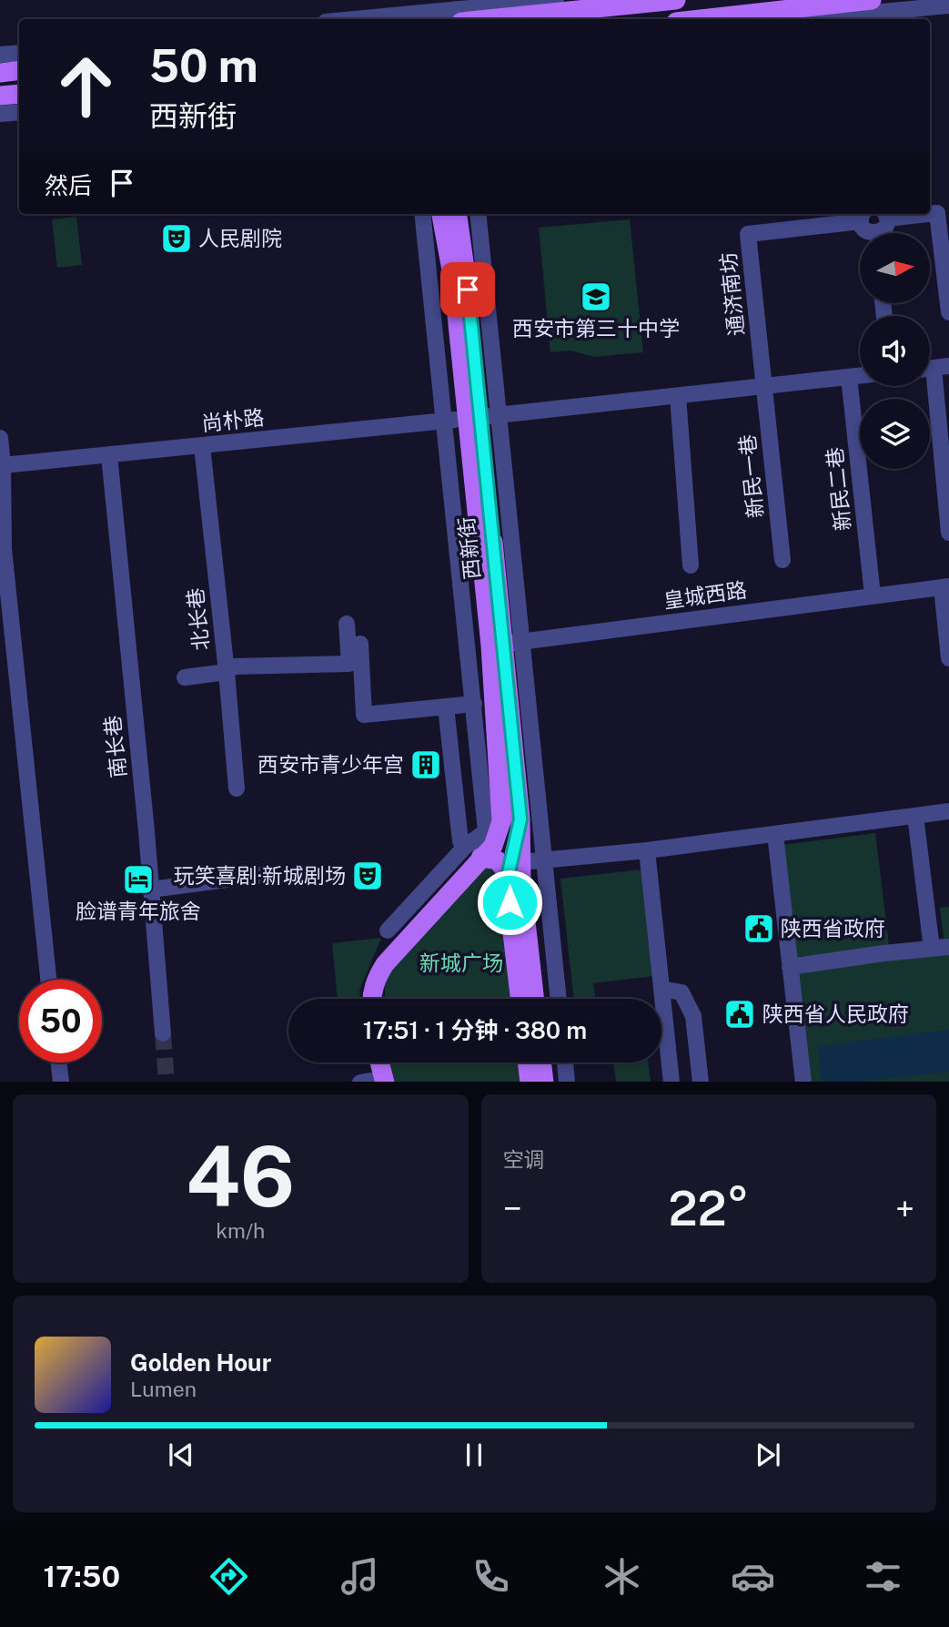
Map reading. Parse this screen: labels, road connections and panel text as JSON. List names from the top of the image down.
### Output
{
  "streets": {
    "main road": ["西新街"],
    "street": [
      "通济南坊",
      "尚朴路",
      "新民一巷",
      "新民二巷",
      "皇城西路",
      "北长巷",
      "南长巷"
    ]
  },
  "crossings": [
    ["通济南坊", "尚朴路"],
    ["通济南坊", "新民一巷"],
    ["尚朴路", "新民一巷"],
    ["尚朴路", "新民二巷"],
    ["尚朴路", "西新街"],
    ["尚朴路", "北长巷"],
    ["尚朴路", "南长巷"],
    ["新民二巷", "皇城西路"],
    ["西新街", "皇城西路"]
  ],
  "parks": ["新城广场"],
  "places": {
    "theatre": ["人民剧院", "玩笑喜剧·新城剧场"],
    "school or university": ["西安市第三十中学"],
    "building": ["西安市青少年宫"],
    "hotel": ["脸谱青年旅舍"],
    "public building": ["陕西省政府", "陕西省人民政府"]
  },
  "north": "right",
  "page": {
    "turn": ["50 m", "西新街"],
    "then": "然后",
    "limit": "50",
    "trip": "17:51 · 1 分钟 · 380 m",
    "tile": [
      ["46", "km/h"],
      "空调"
    ],
    "heat": ["−", "22°", "+"],
    "song": ["Golden Hour", "Lumen"],
    "tabs": "17:50"
  }
}
